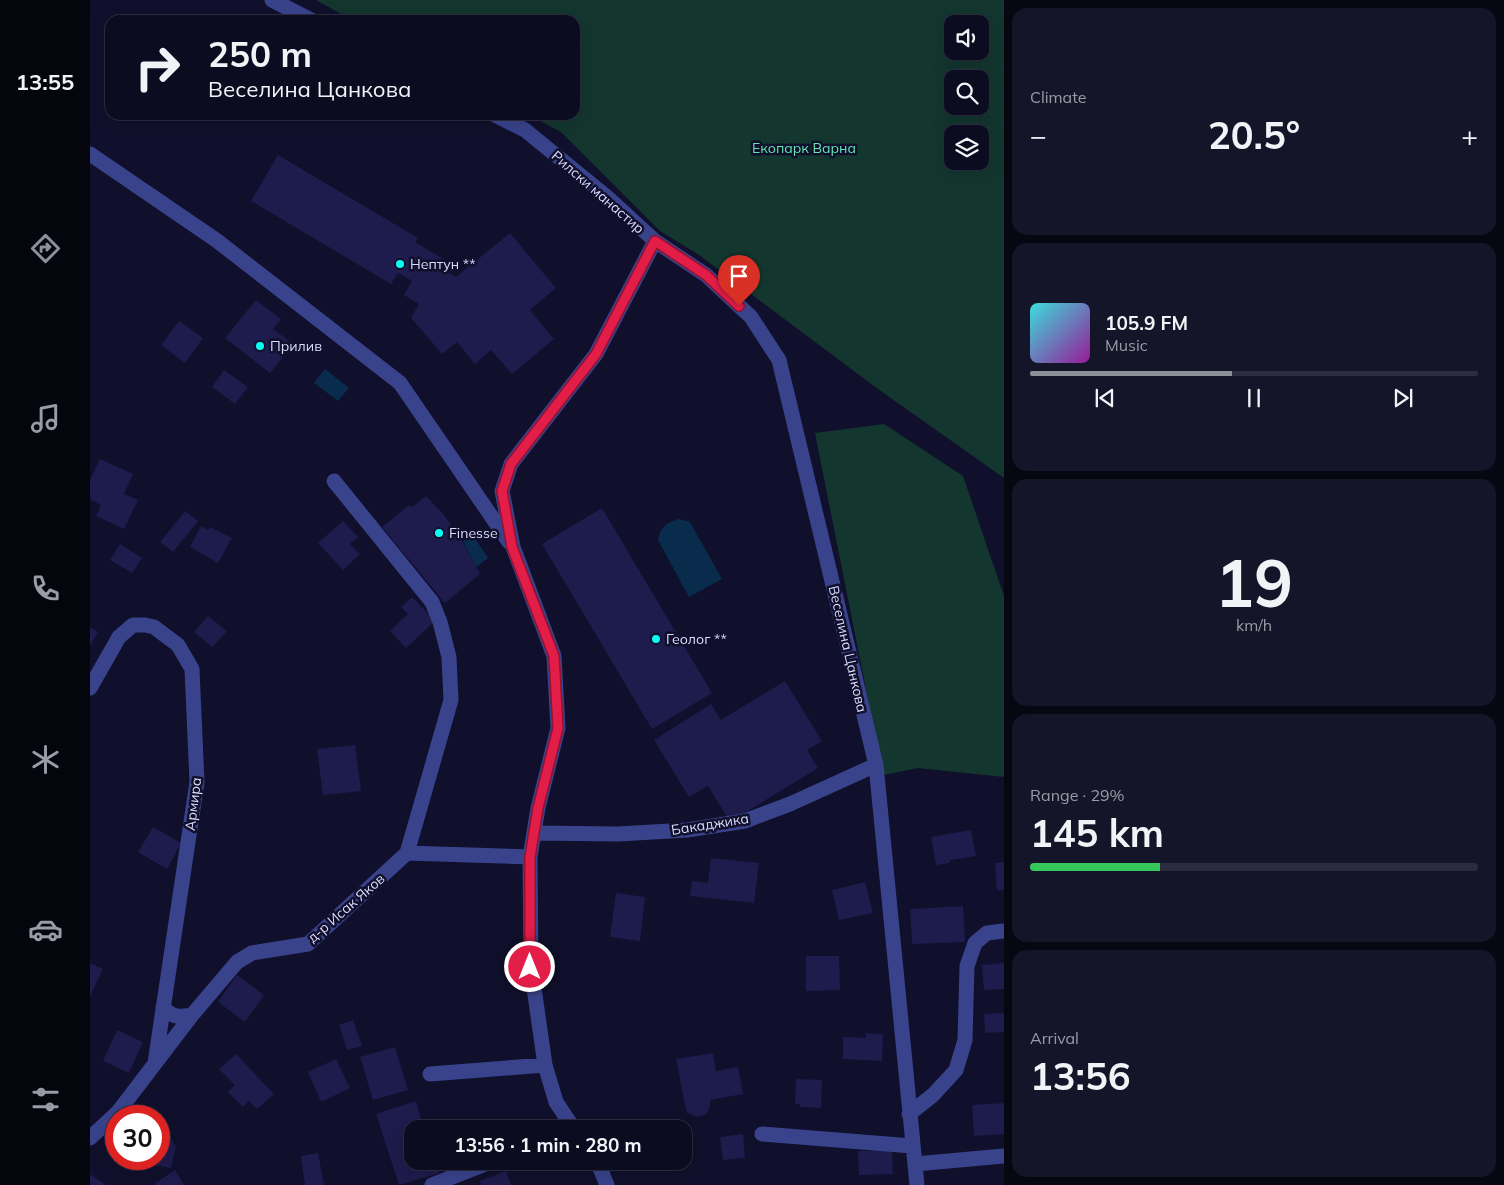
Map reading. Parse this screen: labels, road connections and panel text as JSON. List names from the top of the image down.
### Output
{
  "streets": {
    "street": [
      "Рилски манастир",
      "Веселина Цанкова",
      "Армира",
      "Бакаджика",
      "д-р Исак Яков"
    ]
  },
  "crossings": [
    ["Рилски манастир", "Веселина Цанкова"],
    ["Рилски манастир", "Бакаджика"],
    ["Веселина Цанкова", "Бакаджика"],
    ["Армира", "д-р Исак Яков"]
  ],
  "parks": ["Екопарк Варна"],
  "places": [
    "Нептун **",
    "Прилив",
    "Finesse",
    "Геолог **"
  ],
  "page": {
    "tabs": "13:55",
    "tile": [
      "Climate",
      ["19", "km/h"],
      ["Range · 29%", "145 km"],
      ["Arrival", "13:56"]
    ],
    "turn": ["250 m", "Веселина Цанкова"],
    "heat": ["−", "20.5°", "+"],
    "song": ["105.9 FM", "Music"],
    "limit": "30",
    "trip": "13:56 · 1 min · 280 m"
  }
}
